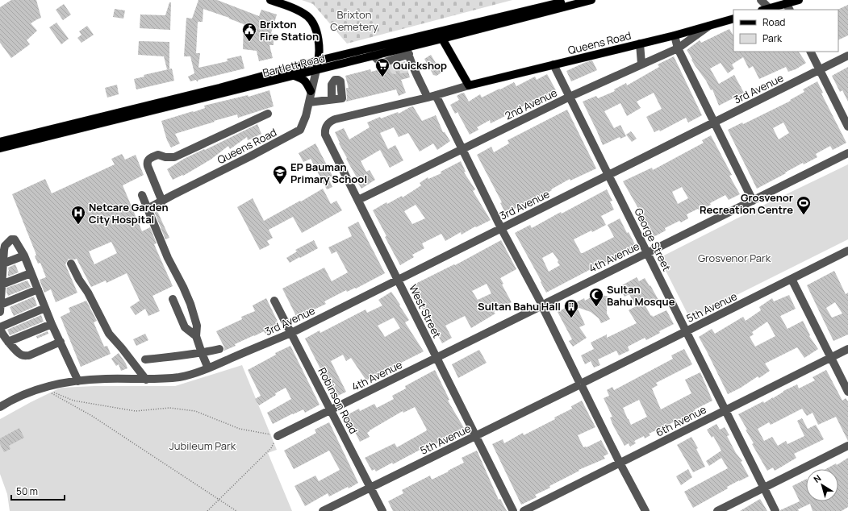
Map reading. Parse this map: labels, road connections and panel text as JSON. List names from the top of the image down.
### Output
{
  "streets": {
    "main road": ["Queens Road", "Bartlett Road"],
    "street": [
      "3rd Avenue",
      "2nd Avenue",
      "George Street",
      "4th Avenue",
      "5th Avenue",
      "West Street",
      "Robinson Road",
      "6th Avenue"
    ]
  },
  "crossings": [
    ["Queens Road", "Bartlett Road"],
    ["Queens Road", "2nd Avenue"],
    ["Queens Road", "George Street"],
    ["Queens Road", "West Street"],
    ["3rd Avenue", "George Street"],
    ["3rd Avenue", "West Street"],
    ["3rd Avenue", "Robinson Road"],
    ["2nd Avenue", "George Street"],
    ["2nd Avenue", "West Street"],
    ["George Street", "4th Avenue"],
    ["George Street", "5th Avenue"],
    ["George Street", "6th Avenue"],
    ["4th Avenue", "West Street"],
    ["4th Avenue", "Robinson Road"],
    ["5th Avenue", "West Street"],
    ["5th Avenue", "Robinson Road"]
  ],
  "parks": ["Brixton Cemetery", "Grosvenor Park", "Jubileum Park"],
  "places": {
    "public building": ["Brixton Fire Station"],
    "supermarket": ["Quickshop"],
    "school or university": ["EP Bauman Primary School"],
    "sports": ["Grosvenor Recreation Centre"],
    "hospital": ["Netcare Garden City Hospital"],
    "mosque": ["Sultan Bahu Mosque"],
    "building": ["Sultan Bahu Hall"]
  },
  "legend": ["Road", "Park"],
  "scale_bar": "50 m",
  "north": "top left"
}
